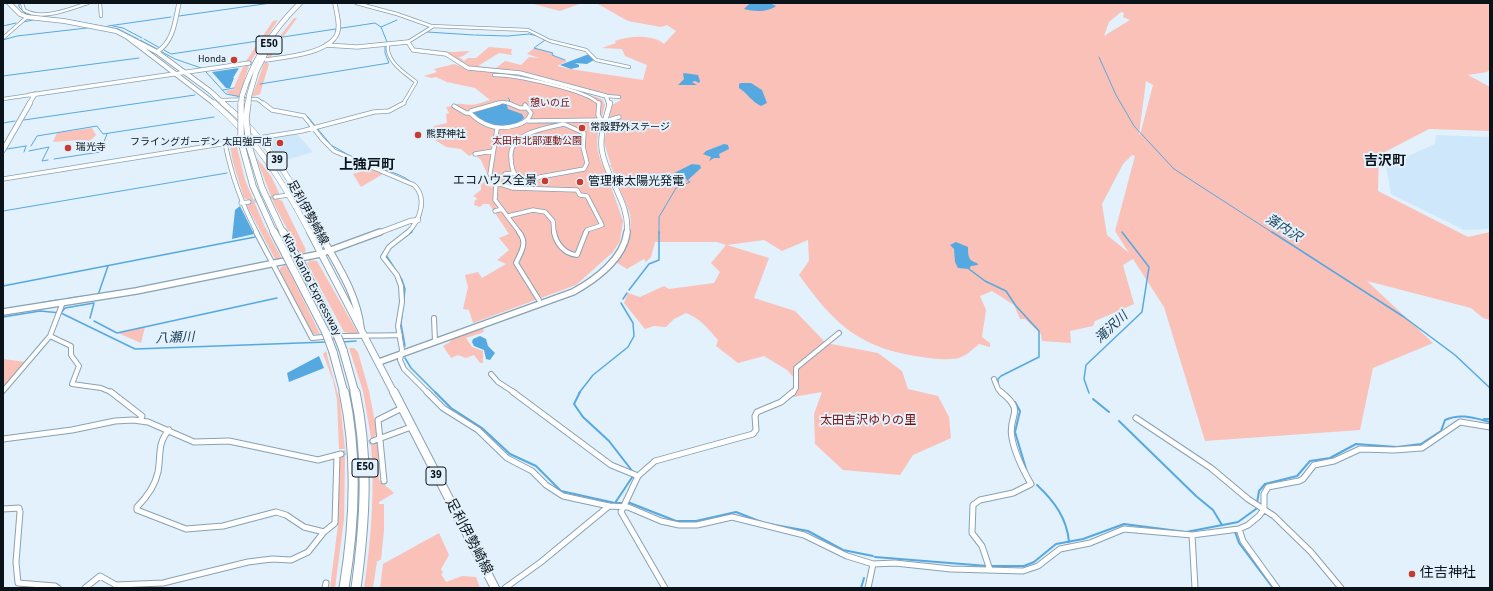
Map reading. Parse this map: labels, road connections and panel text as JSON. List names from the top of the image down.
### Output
{
  "streets": {
    "highway": ["E50", "Kita-Kanto Expressway"],
    "main road": ["39", "足利伊勢崎線"]
  },
  "districts": ["吉沢町", "上強戸町"],
  "water": ["落内沢", "滝沢川", "八瀬川"],
  "parks": ["憩いの丘", "太田市北部運動公園", "太田吉沢ゆりの里"],
  "places": [
    "Honda",
    "常設野外ステージ",
    "熊野神社",
    "フライングガーデン 太田強戸店",
    "瑞光寺",
    "エコハウス全景",
    "管理棟太陽光発電",
    "住吉神社"
  ]
}
